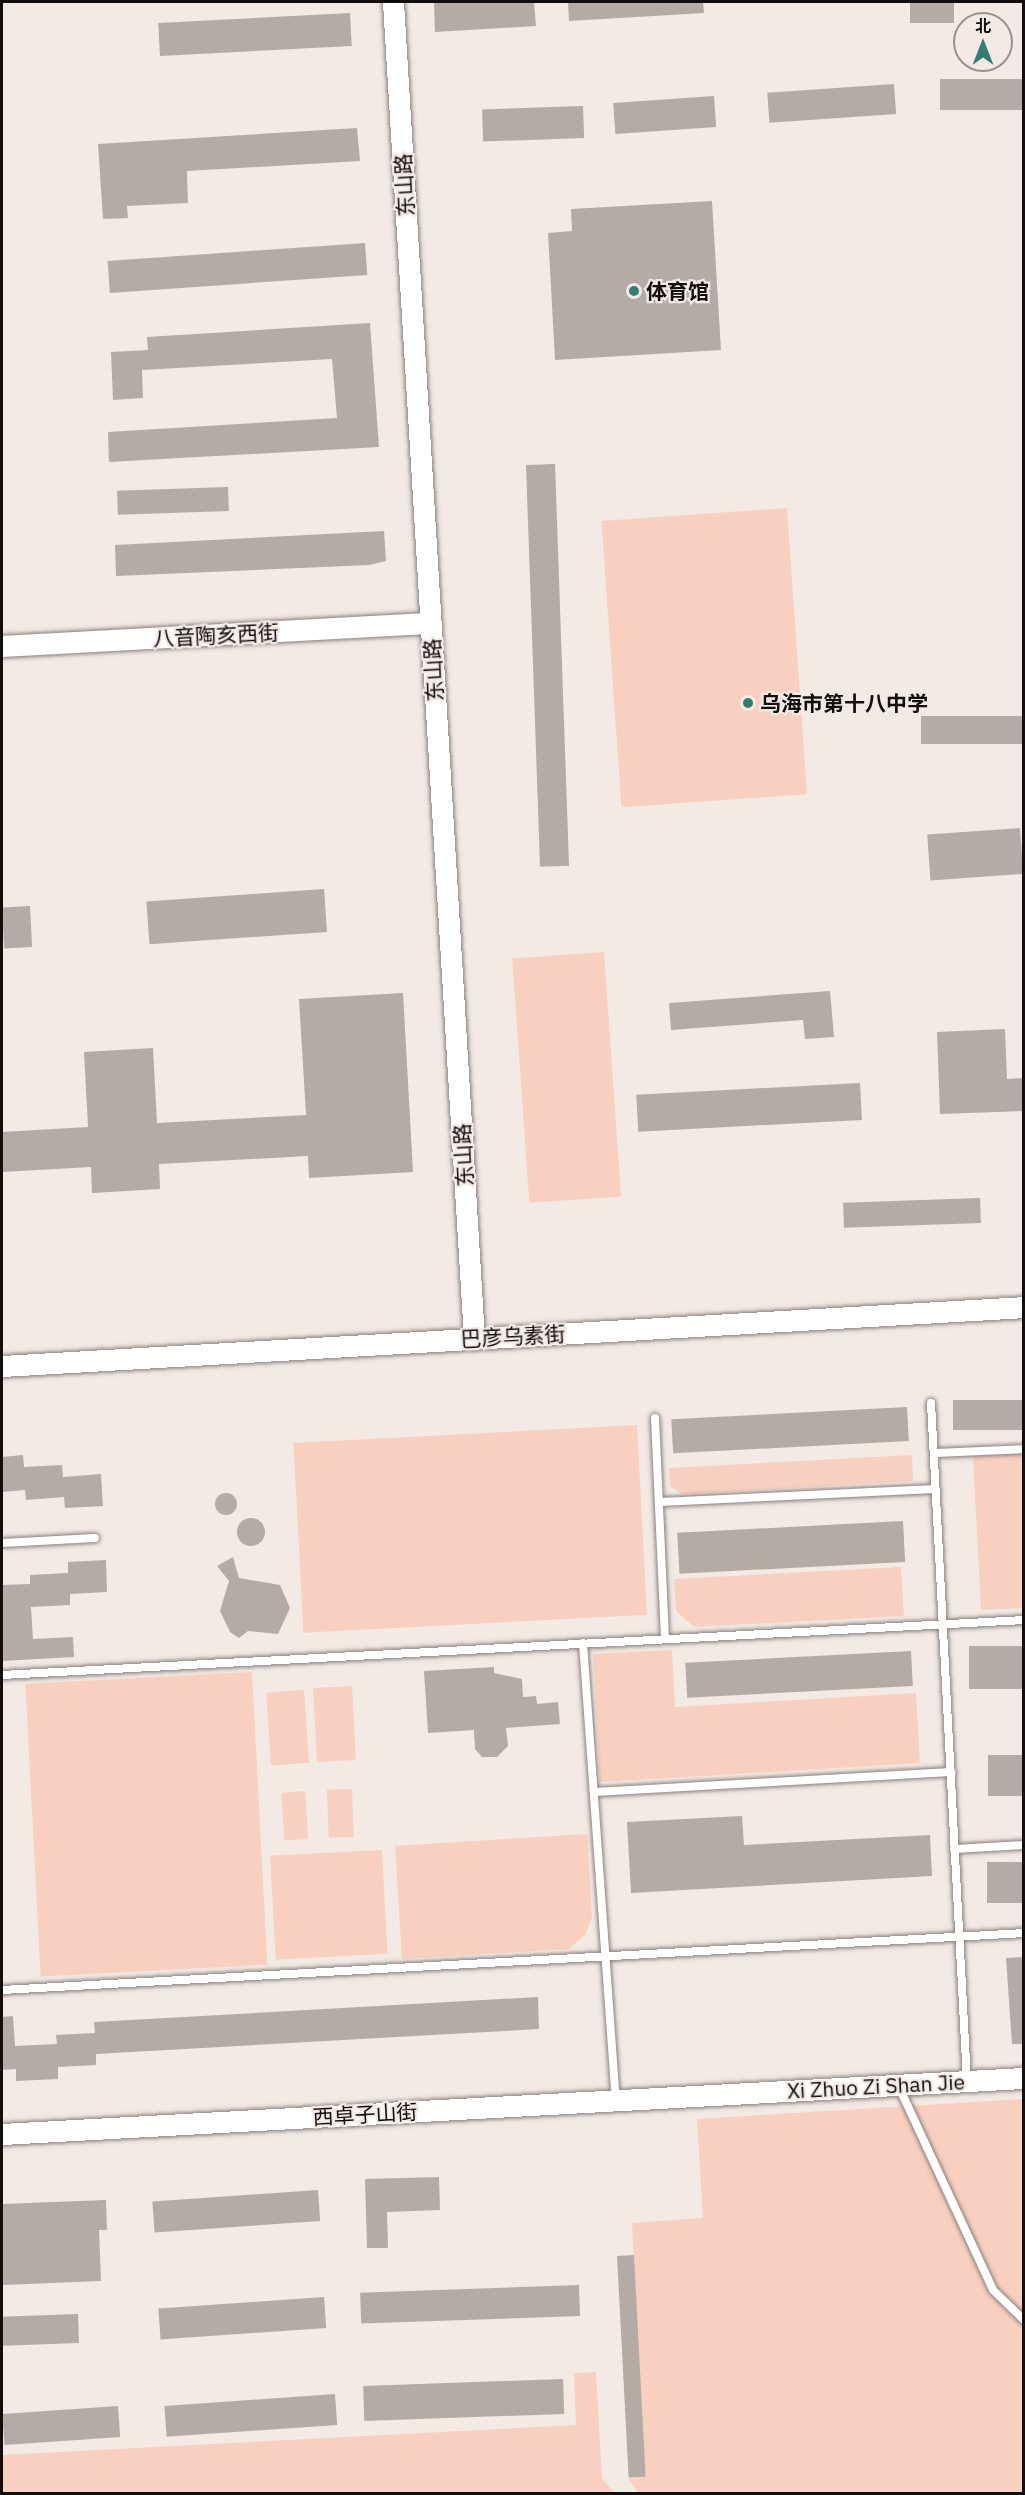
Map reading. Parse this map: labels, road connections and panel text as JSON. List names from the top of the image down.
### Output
{
  "streets": {
    "street": [
      "东山路",
      "八音陶亥西街",
      "巴彦乌素街",
      "Xi Zhuo Zi Shan Jie",
      "西卓子山街"
    ]
  },
  "crossings": [
    ["东山路", "八音陶亥西街"],
    ["东山路", "巴彦乌素街"],
    ["Xi Zhuo Zi Shan Jie", "西卓子山街"]
  ],
  "places": ["体育馆", "乌海市第十八中学"],
  "north": "top"
}
